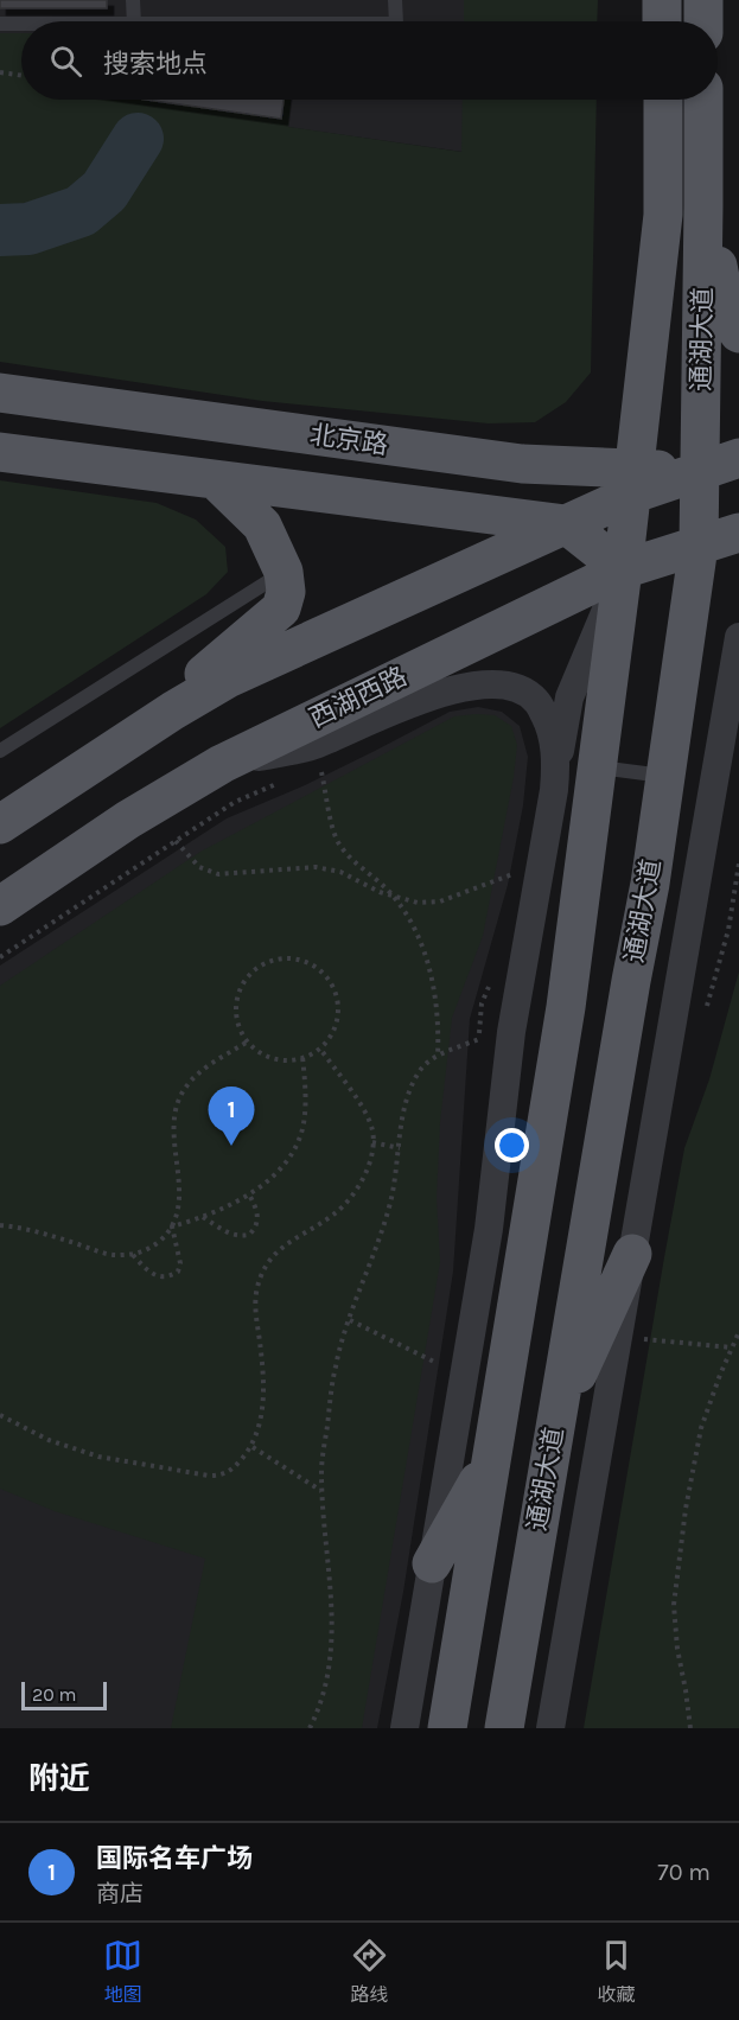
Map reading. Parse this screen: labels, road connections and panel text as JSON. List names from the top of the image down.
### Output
{
  "streets": {
    "main road": ["通湖大道", "北京路", "西湖西路"]
  },
  "crossings": [
    ["通湖大道", "北京路"],
    ["通湖大道", "西湖西路"]
  ],
  "scale_bar": "20 m",
  "page": {
    "search": "搜索地点",
    "pins": "1",
    "scale": "20 m",
    "heading": "附近",
    "list": [
      {
        "mark": "1",
        "name": "国际名车广场",
        "note": "商店",
        "value": "70 m"
      }
    ],
    "nav": ["地图", "路线", "收藏"]
  }
}
